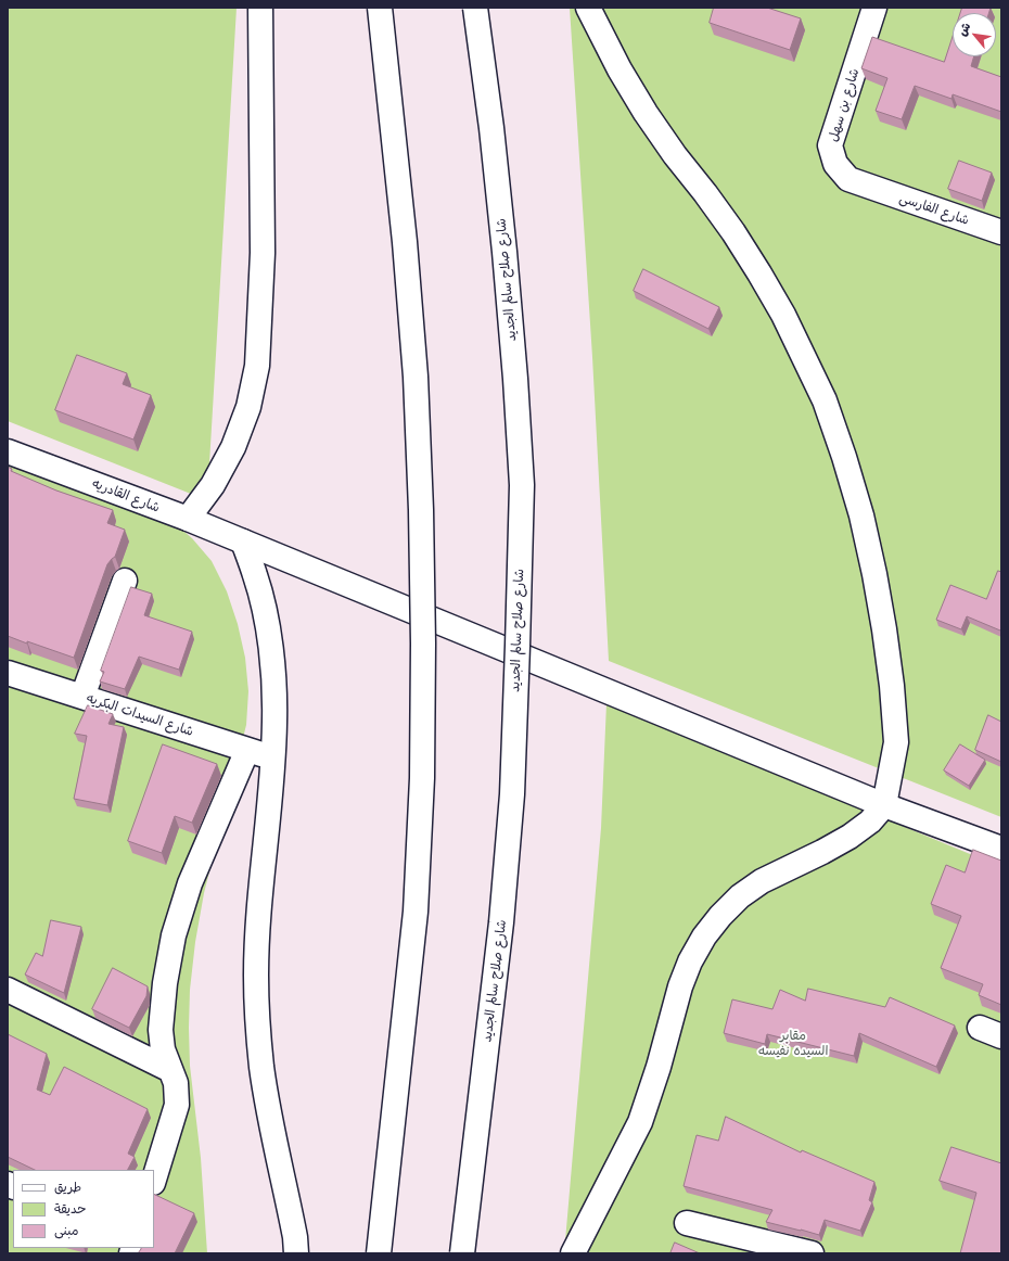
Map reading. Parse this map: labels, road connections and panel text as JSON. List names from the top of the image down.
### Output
{
  "streets": {
    "main road": [
      "شارع بن سهل",
      "شارع الفارسى",
      "شارع صلاح سالم الجديد",
      "شارع القادريه",
      "شارع السيدات البكريه"
    ]
  },
  "crossings": [
    ["شارع بن سهل", "شارع الفارسى"]
  ],
  "parks": ["مقابر السيده نفيسه"],
  "legend": ["طريق", "حديقة", "مبنى"],
  "north": "top left"
}
